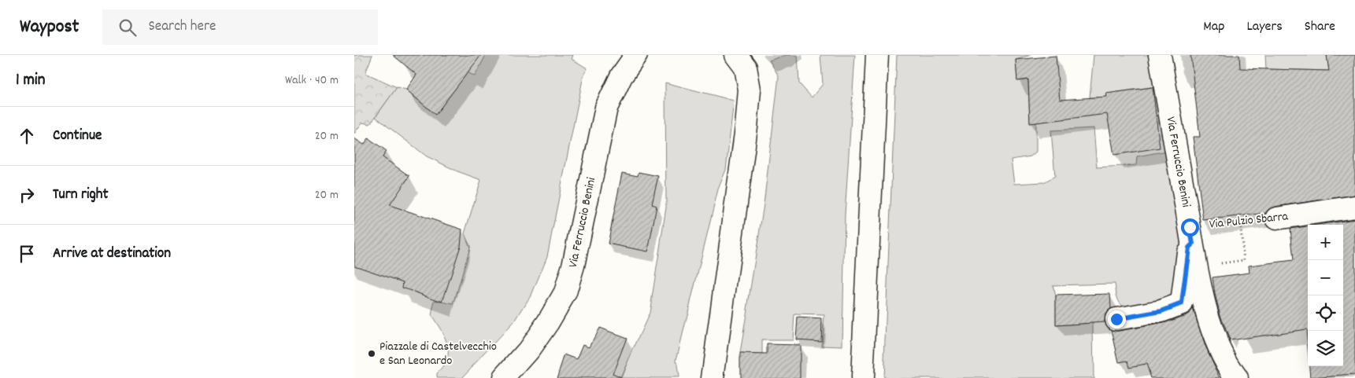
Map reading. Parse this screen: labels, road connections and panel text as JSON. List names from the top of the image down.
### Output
{
  "streets": {
    "street": ["Via Ferruccio Benini", "Via Pulzio Sbarra"]
  },
  "crossings": [
    ["Via Ferruccio Benini", "Via Pulzio Sbarra"]
  ],
  "places": ["Piazzale di Castelvecchio e San Leonardo"],
  "page": {
    "header": "Waypost",
    "search": "Search here",
    "nav": ["Map", "Layers", "Share"],
    "heading": ["1 min", "Walk · 40 m"],
    "list": [
      ["Continue", "20 m"],
      ["Turn right", "20 m"],
      "Arrive at destination"
    ],
    "map_buttons": ["+", "−"]
  }
}
